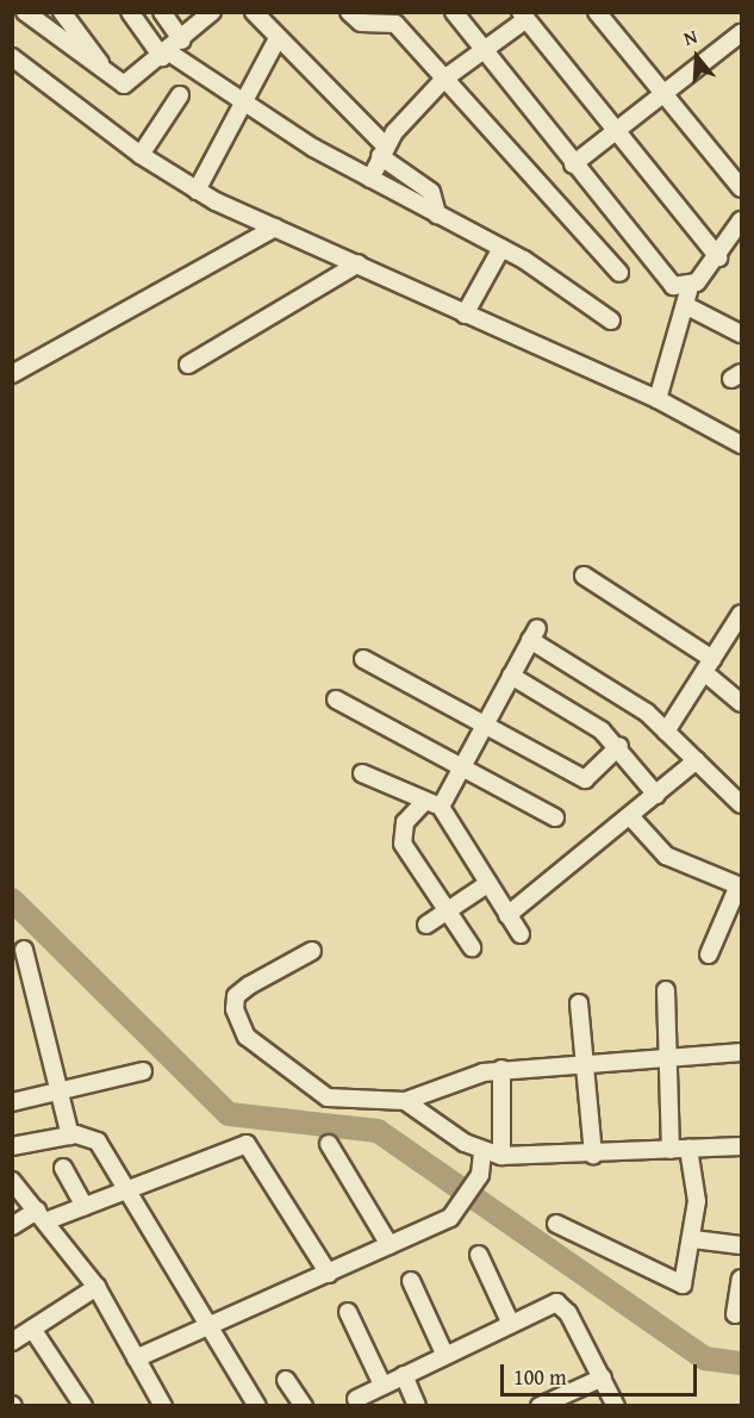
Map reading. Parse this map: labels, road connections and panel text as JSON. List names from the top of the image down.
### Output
{
  "scale_bar": "100 m",
  "north": "top"
}
